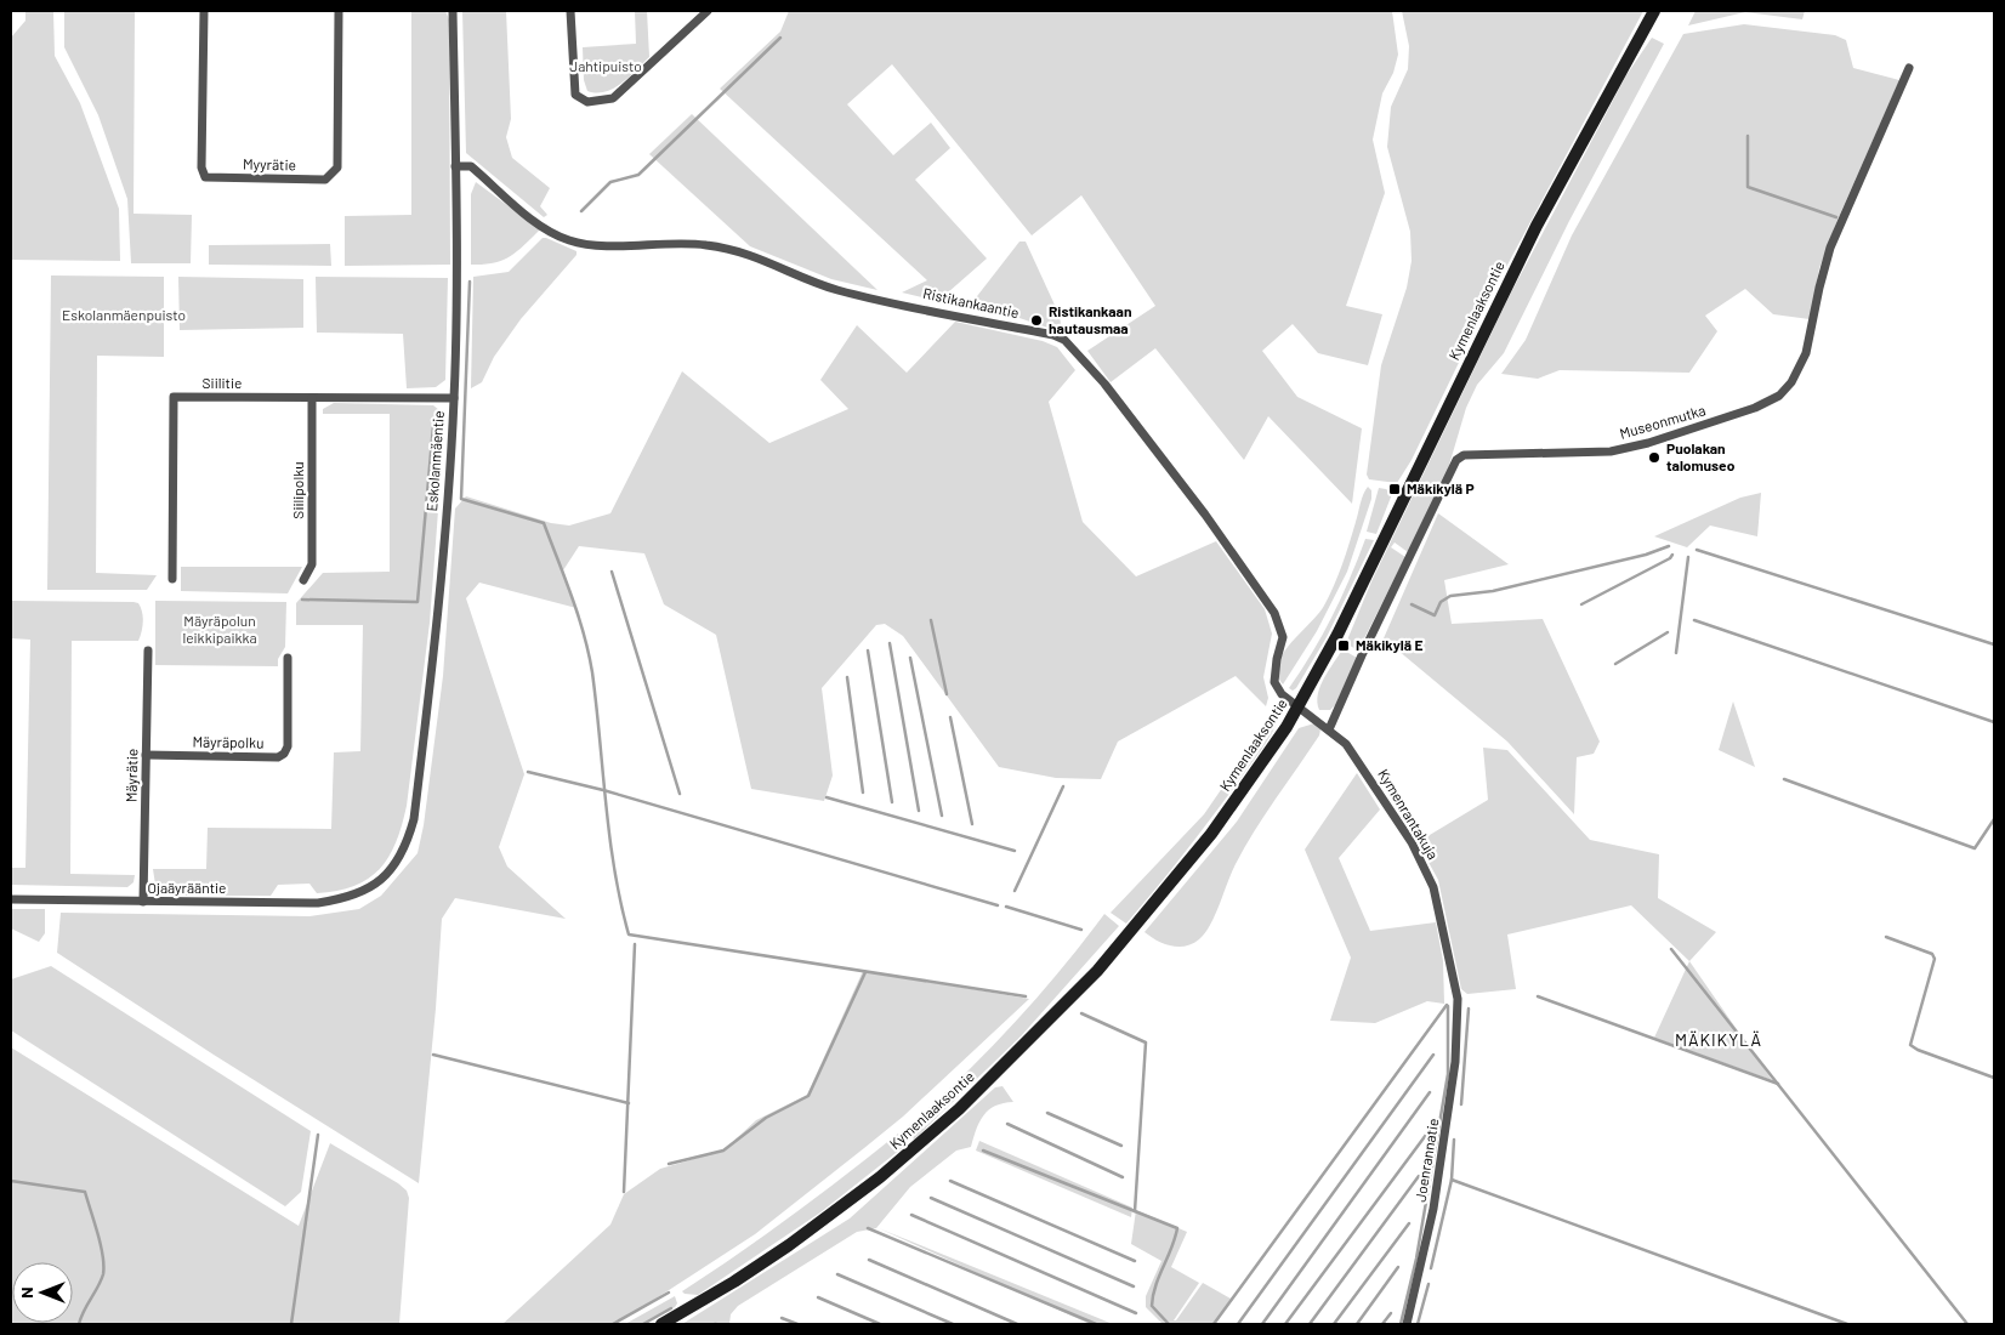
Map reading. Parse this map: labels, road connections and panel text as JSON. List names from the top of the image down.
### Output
{
  "streets": {
    "main road": ["Kymenlaaksontie"],
    "street": [
      "Myyrätie",
      "Ristikankaantie",
      "Siilitie",
      "Museonmutka",
      "Eskolanmäentie",
      "Siilipolku",
      "Mäyräpolku",
      "Mäyrätie",
      "Kymenrantakuja",
      "Ojaäyrääntie",
      "Joenrannatie"
    ]
  },
  "crossings": [
    ["Ristikankaantie", "Kymenlaaksontie"],
    ["Ristikankaantie", "Eskolanmäentie"],
    ["Ristikankaantie", "Kymenrantakuja"],
    ["Kymenlaaksontie", "Kymenrantakuja"],
    ["Siilitie", "Eskolanmäentie"],
    ["Siilitie", "Siilipolku"],
    ["Museonmutka", "Kymenrantakuja"],
    ["Eskolanmäentie", "Ojaäyrääntie"],
    ["Mäyräpolku", "Mäyrätie"],
    ["Mäyrätie", "Ojaäyrääntie"],
    ["Kymenrantakuja", "Joenrannatie"]
  ],
  "districts": ["MÄKIKYLÄ"],
  "parks": ["Jahtipuisto", "Eskolanmäenpuisto", "Mäyräpolun leikkipaikka"],
  "places": {
    "other": ["Ristikankaan hautausmaa", "Puolakan talomuseo"],
    "transit": ["Mäkikylä P", "Mäkikylä E"]
  },
  "north": "left"
}
